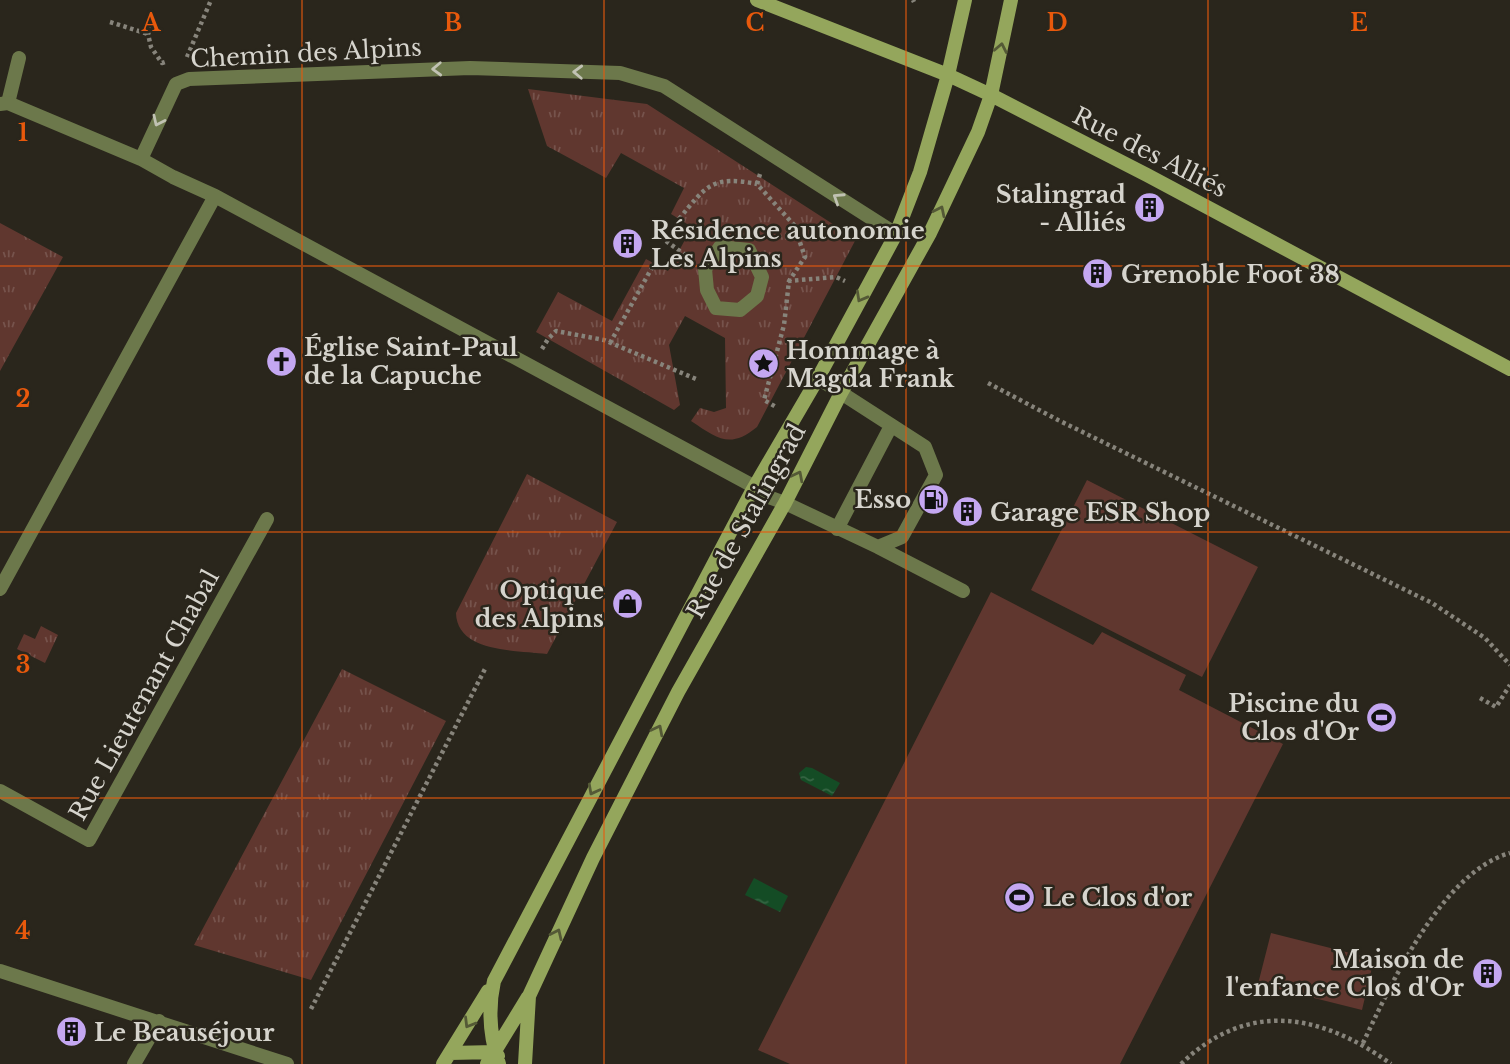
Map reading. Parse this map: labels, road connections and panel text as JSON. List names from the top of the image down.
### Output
{
  "streets": {
    "street": [
      "Chemin des Alpins",
      "Rue des Alliés",
      "Rue de Stalingrad",
      "Rue Lieutenant Chabal"
    ]
  },
  "crossings": [
    ["Chemin des Alpins", "Rue de Stalingrad"],
    ["Rue des Alliés", "Rue de Stalingrad"]
  ],
  "one_way": ["Chemin des Alpins"],
  "places": {
    "building": [
      "Stalingrad - Alliés",
      "Résidence autonomie Les Alpins",
      "Grenoble Foot 38",
      "Garage ESR Shop",
      "Maison de l'enfance Clos d'Or",
      "Le Beauséjour"
    ],
    "church": ["Église Saint-Paul de la Capuche"],
    "place": ["Hommage à Magda Frank"],
    "fuel station": ["Esso"],
    "shop": ["Optique des Alpins"],
    "sports": ["Piscine du Clos d'Or", "Le Clos d'or"]
  },
  "grid": {
    "columns": [
      "A",
      "B",
      "C",
      "D",
      "E"
    ],
    "rows": [
      "1",
      "2",
      "3",
      "4"
    ]
  }
}
